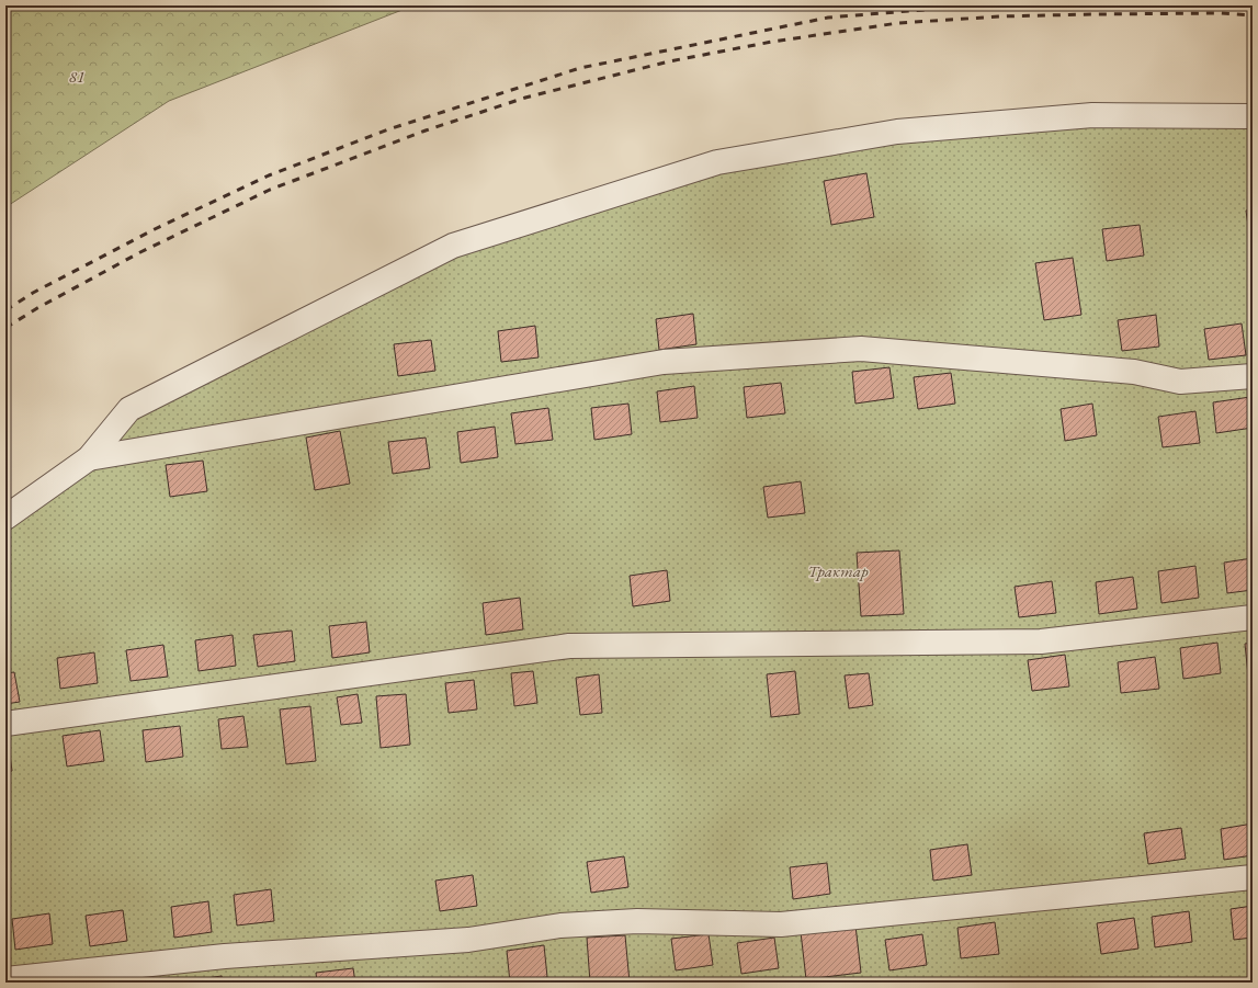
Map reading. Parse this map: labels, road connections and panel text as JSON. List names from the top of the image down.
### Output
{
  "parks": ["81", "Трактар"]
}
